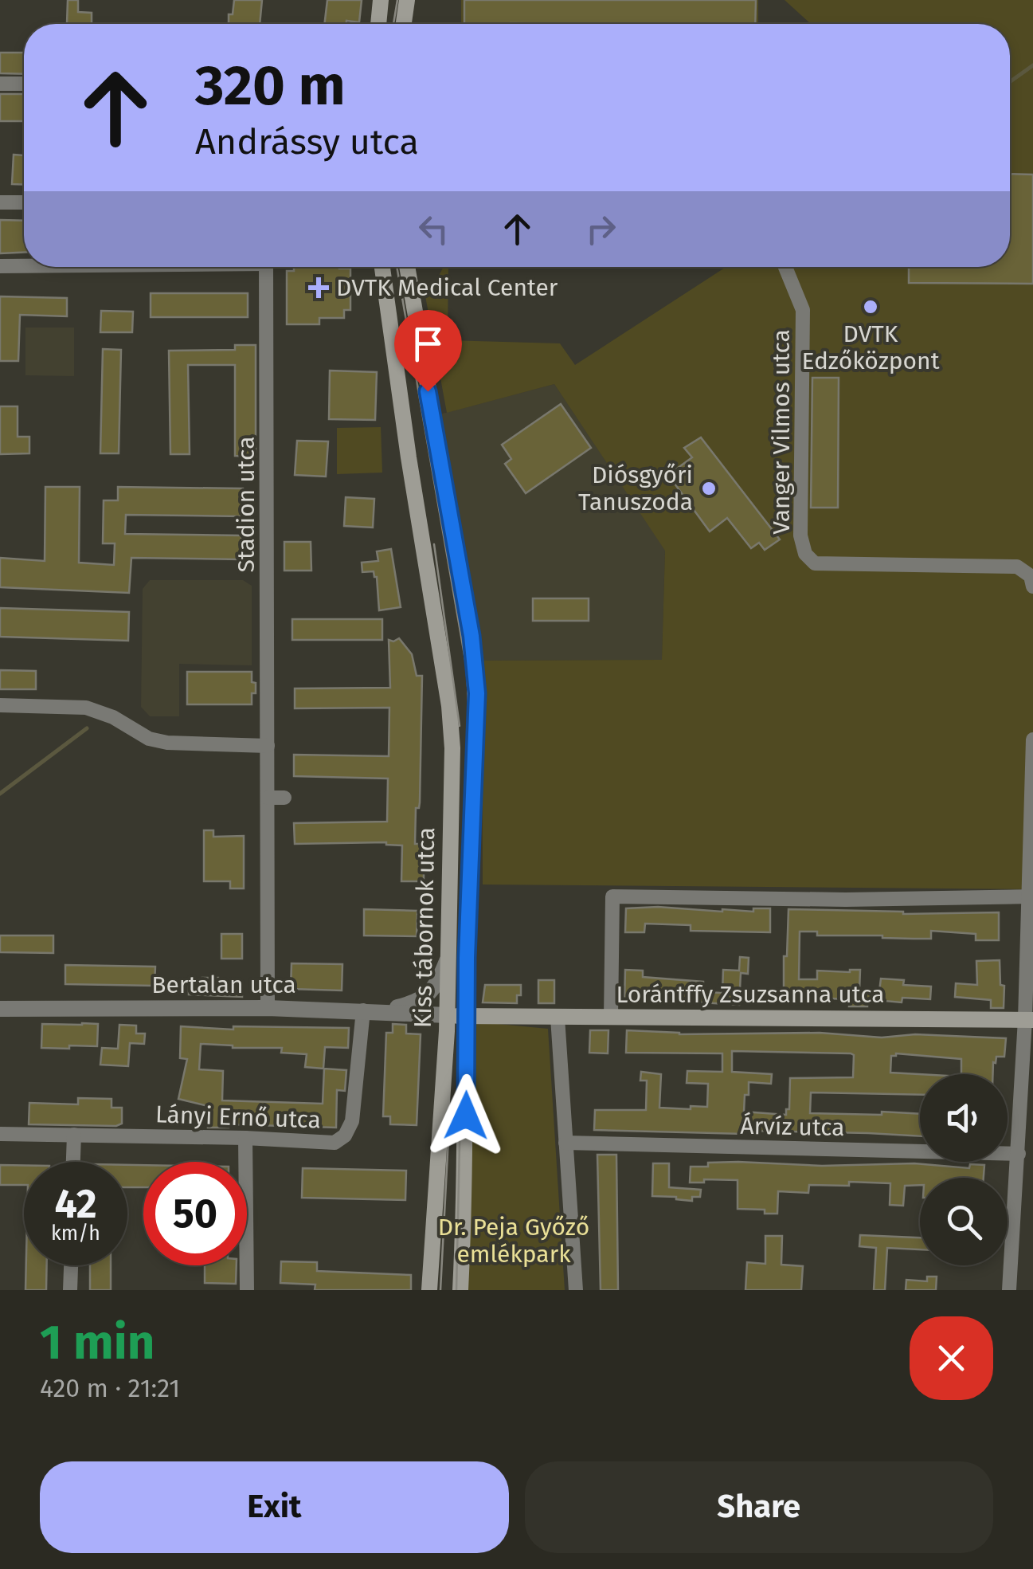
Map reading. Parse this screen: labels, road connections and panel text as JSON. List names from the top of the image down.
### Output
{
  "streets": {
    "main road": ["Kiss tábornok utca", "Lorántffy Zsuzsanna utca"],
    "street": [
      "Vanger Vilmos utca",
      "Stadion utca",
      "Bertalan utca",
      "Lányi Ernő utca",
      "Árvíz utca"
    ]
  },
  "crossings": [
    ["Stadion utca", "Bertalan utca"],
    ["Kiss tábornok utca", "Bertalan utca"],
    ["Kiss tábornok utca", "Lorántffy Zsuzsanna utca"],
    ["Bertalan utca", "Lorántffy Zsuzsanna utca"],
    ["Bertalan utca", "Lányi Ernő utca"]
  ],
  "parks": ["Dr. Peja Győző emlékpark"],
  "places": {
    "health": ["DVTK Medical Center"],
    "other": ["DVTK Edzőközpont", "Diósgyőri Tanuszoda"]
  },
  "page": {
    "turn": ["320 m", "Andrássy utca"],
    "speed": "42 km/h",
    "limit": "50",
    "heading": ["1 min", "420 m · 21:21"],
    "buttons": ["Exit", "Share"]
  }
}
